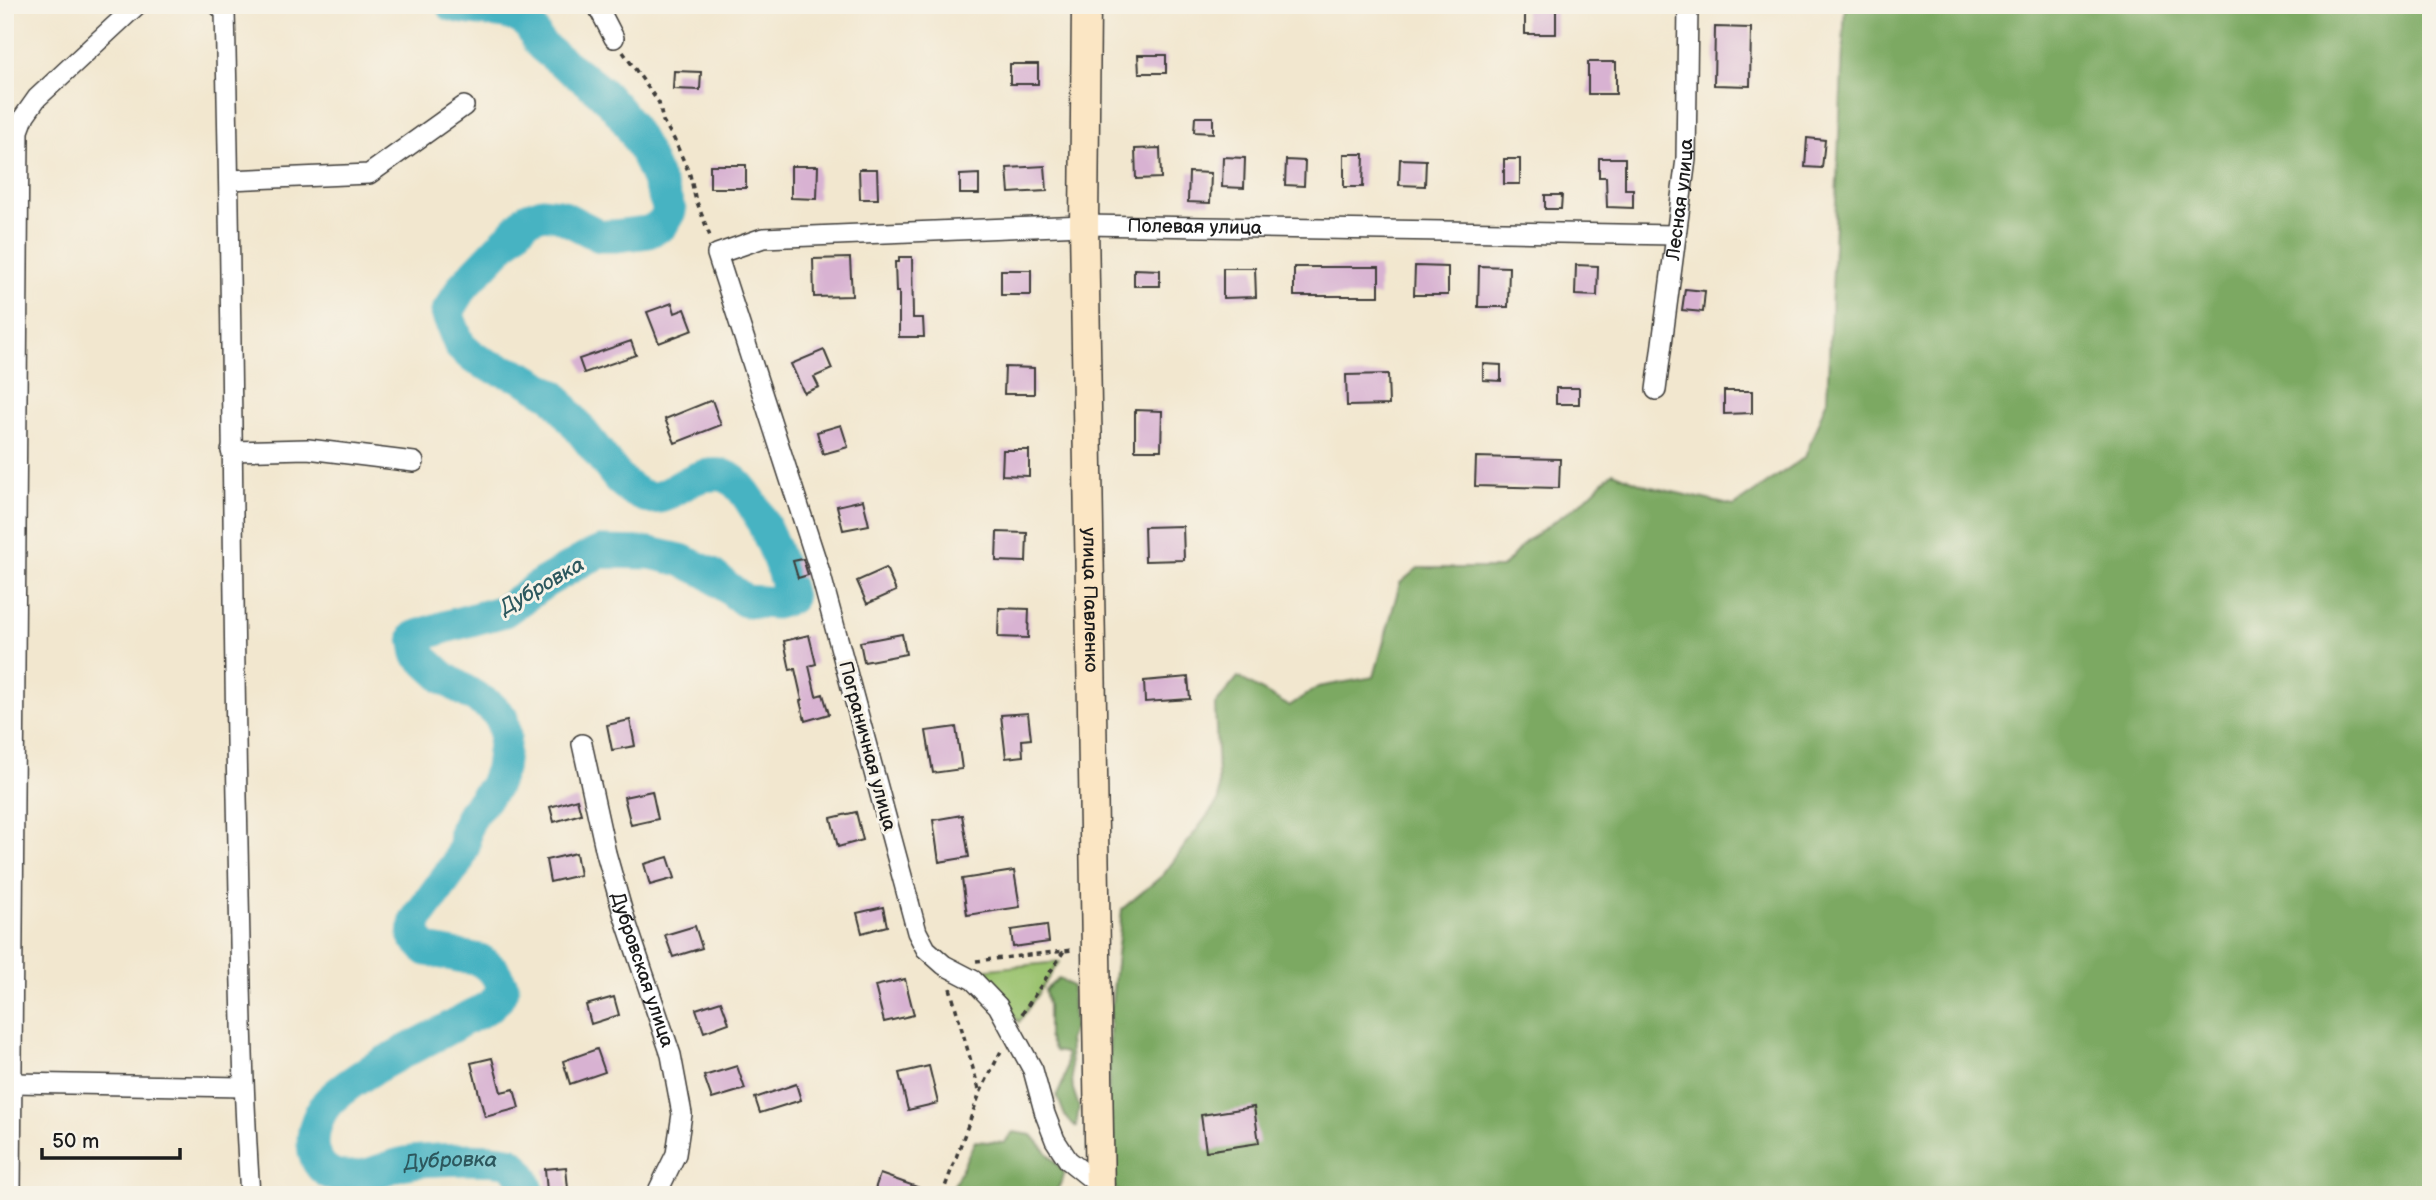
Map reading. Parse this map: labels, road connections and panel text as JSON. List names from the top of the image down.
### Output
{
  "streets": {
    "street": [
      "Лесная улица",
      "Полевая улица",
      "улица Павленко",
      "Пограничная улица",
      "Дубровская улица"
    ]
  },
  "crossings": [
    ["Лесная улица", "Полевая улица"],
    ["Полевая улица", "улица Павленко"],
    ["Полевая улица", "Пограничная улица"],
    ["улица Павленко", "Пограничная улица"]
  ],
  "water": ["Дубровка"],
  "scale_bar": "50 m"
}
